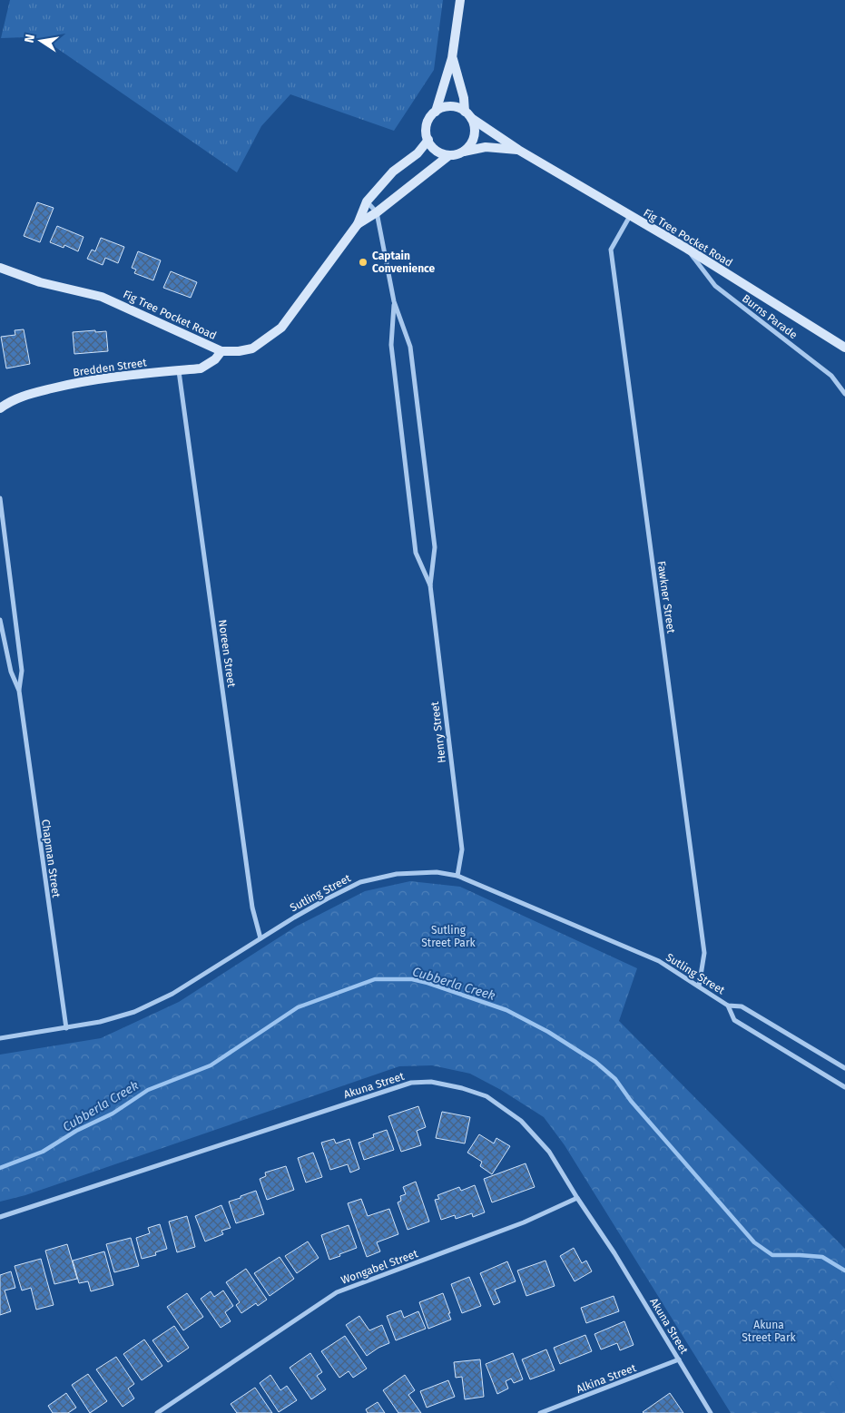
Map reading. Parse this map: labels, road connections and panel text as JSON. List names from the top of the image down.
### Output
{
  "streets": {
    "main road": ["Fig Tree Pocket Road", "Bredden Street"],
    "street": [
      "Burns Parade",
      "Fawkner Street",
      "Noreen Street",
      "Henry Street",
      "Chapman Street",
      "Sutling Street",
      "Akuna Street",
      "Wongabel Street",
      "Alkina Street"
    ]
  },
  "crossings": [
    ["Fig Tree Pocket Road", "Burns Parade"],
    ["Fig Tree Pocket Road", "Bredden Street"],
    ["Fig Tree Pocket Road", "Fawkner Street"],
    ["Fig Tree Pocket Road", "Henry Street"],
    ["Bredden Street", "Noreen Street"],
    ["Fawkner Street", "Sutling Street"],
    ["Noreen Street", "Sutling Street"],
    ["Henry Street", "Sutling Street"],
    ["Chapman Street", "Sutling Street"],
    ["Akuna Street", "Wongabel Street"],
    ["Akuna Street", "Alkina Street"]
  ],
  "water": ["Cubberla Creek"],
  "parks": ["Sutling Street Park", "Akuna Street Park"],
  "places": ["Captain Convenience"],
  "north": "left"
}
